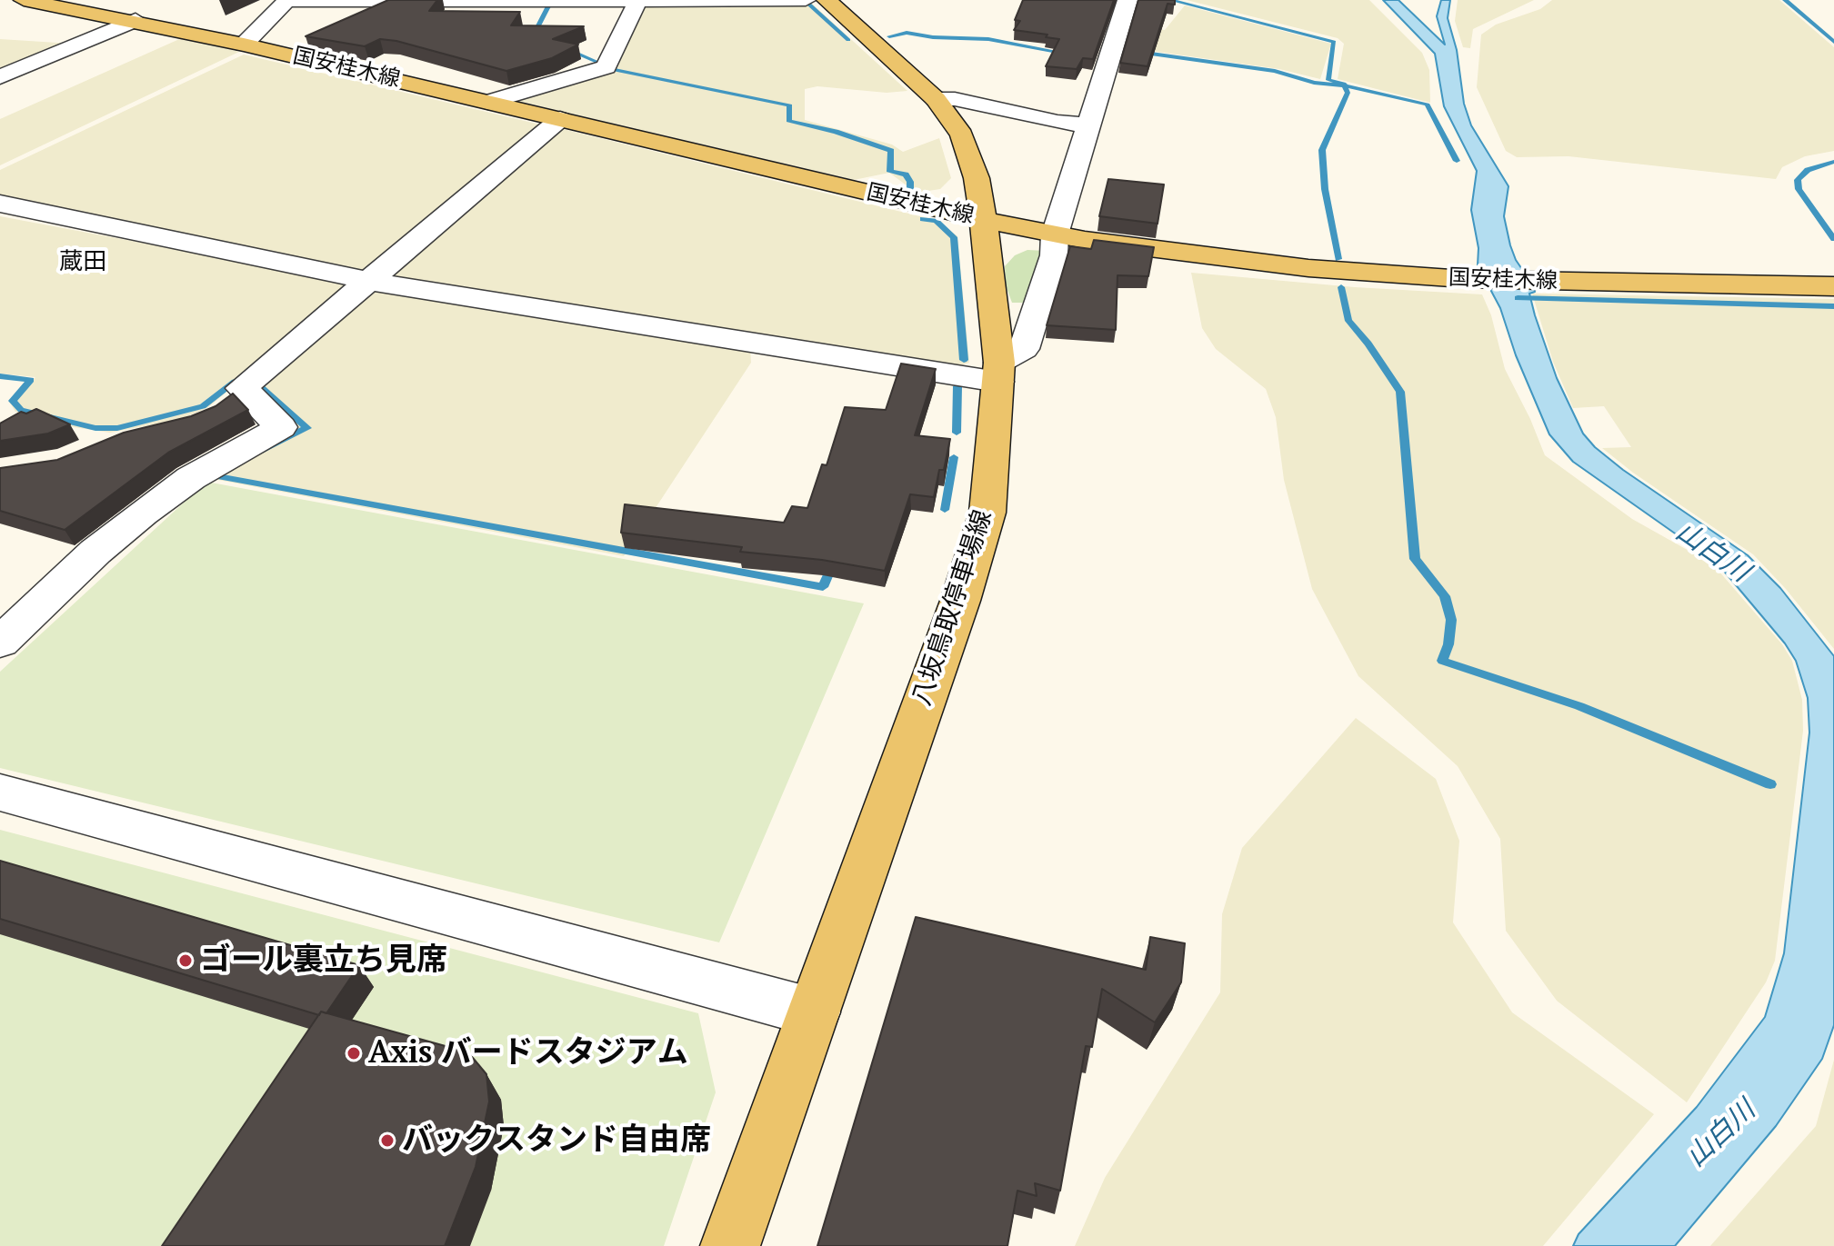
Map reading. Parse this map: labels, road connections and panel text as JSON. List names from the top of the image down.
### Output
{
  "streets": {
    "main road": ["国安桂木線", "八坂鳥取停車場線"]
  },
  "crossings": [
    ["国安桂木線", "八坂鳥取停車場線"]
  ],
  "districts": ["蔵田"],
  "water": ["山白川"],
  "places": ["ゴール裏立ち見席", "Axis バードスタジアム", "バックスタンド自由席"]
}
